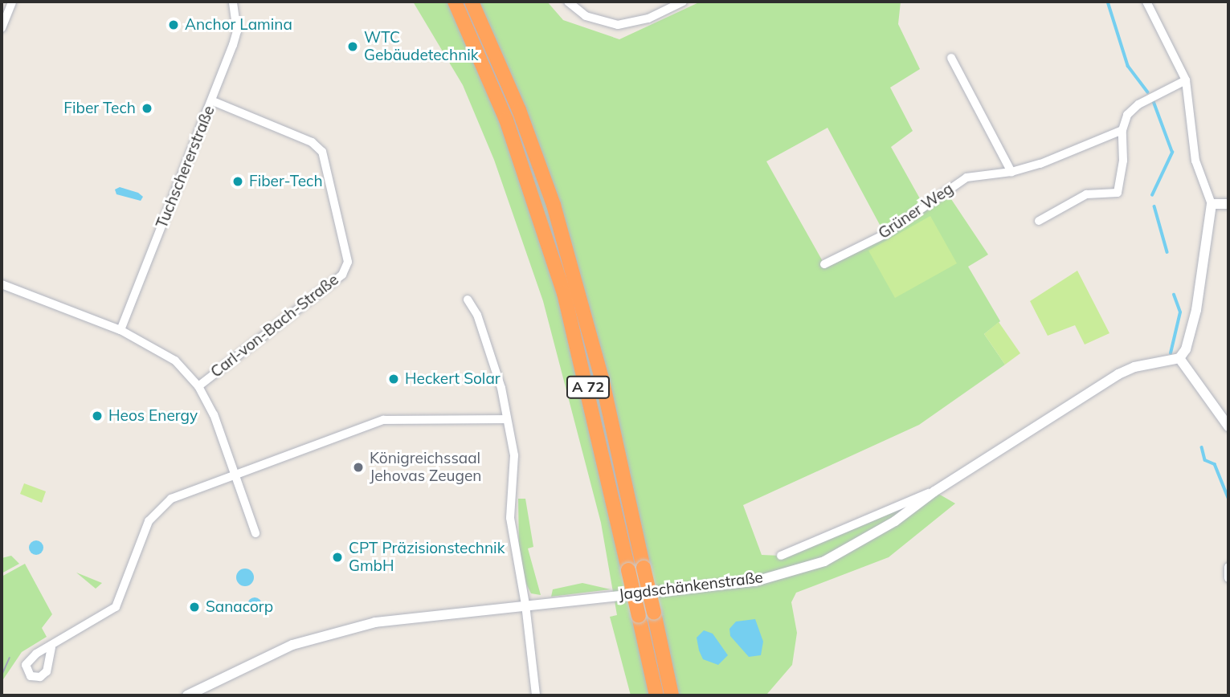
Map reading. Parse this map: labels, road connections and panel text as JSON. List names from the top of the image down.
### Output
{
  "streets": {
    "highway": ["A 72"],
    "main road": ["Jagdschänkenstraße"],
    "street": ["Tuchschererstraße", "Grüner Weg", "Carl-von-Bach-Straße"]
  },
  "crossings": [
    ["Tuchschererstraße", "Carl-von-Bach-Straße"]
  ],
  "places": [
    "Anchor Lamina",
    "WTC Gebäudetechnik",
    "Fiber Tech",
    "Fiber-Tech",
    "Heckert Solar",
    "Heos Energy",
    "Königreichssaal Jehovas Zeugen",
    "CPT Präzisionstechnik GmbH",
    "Sanacorp"
  ]
}
